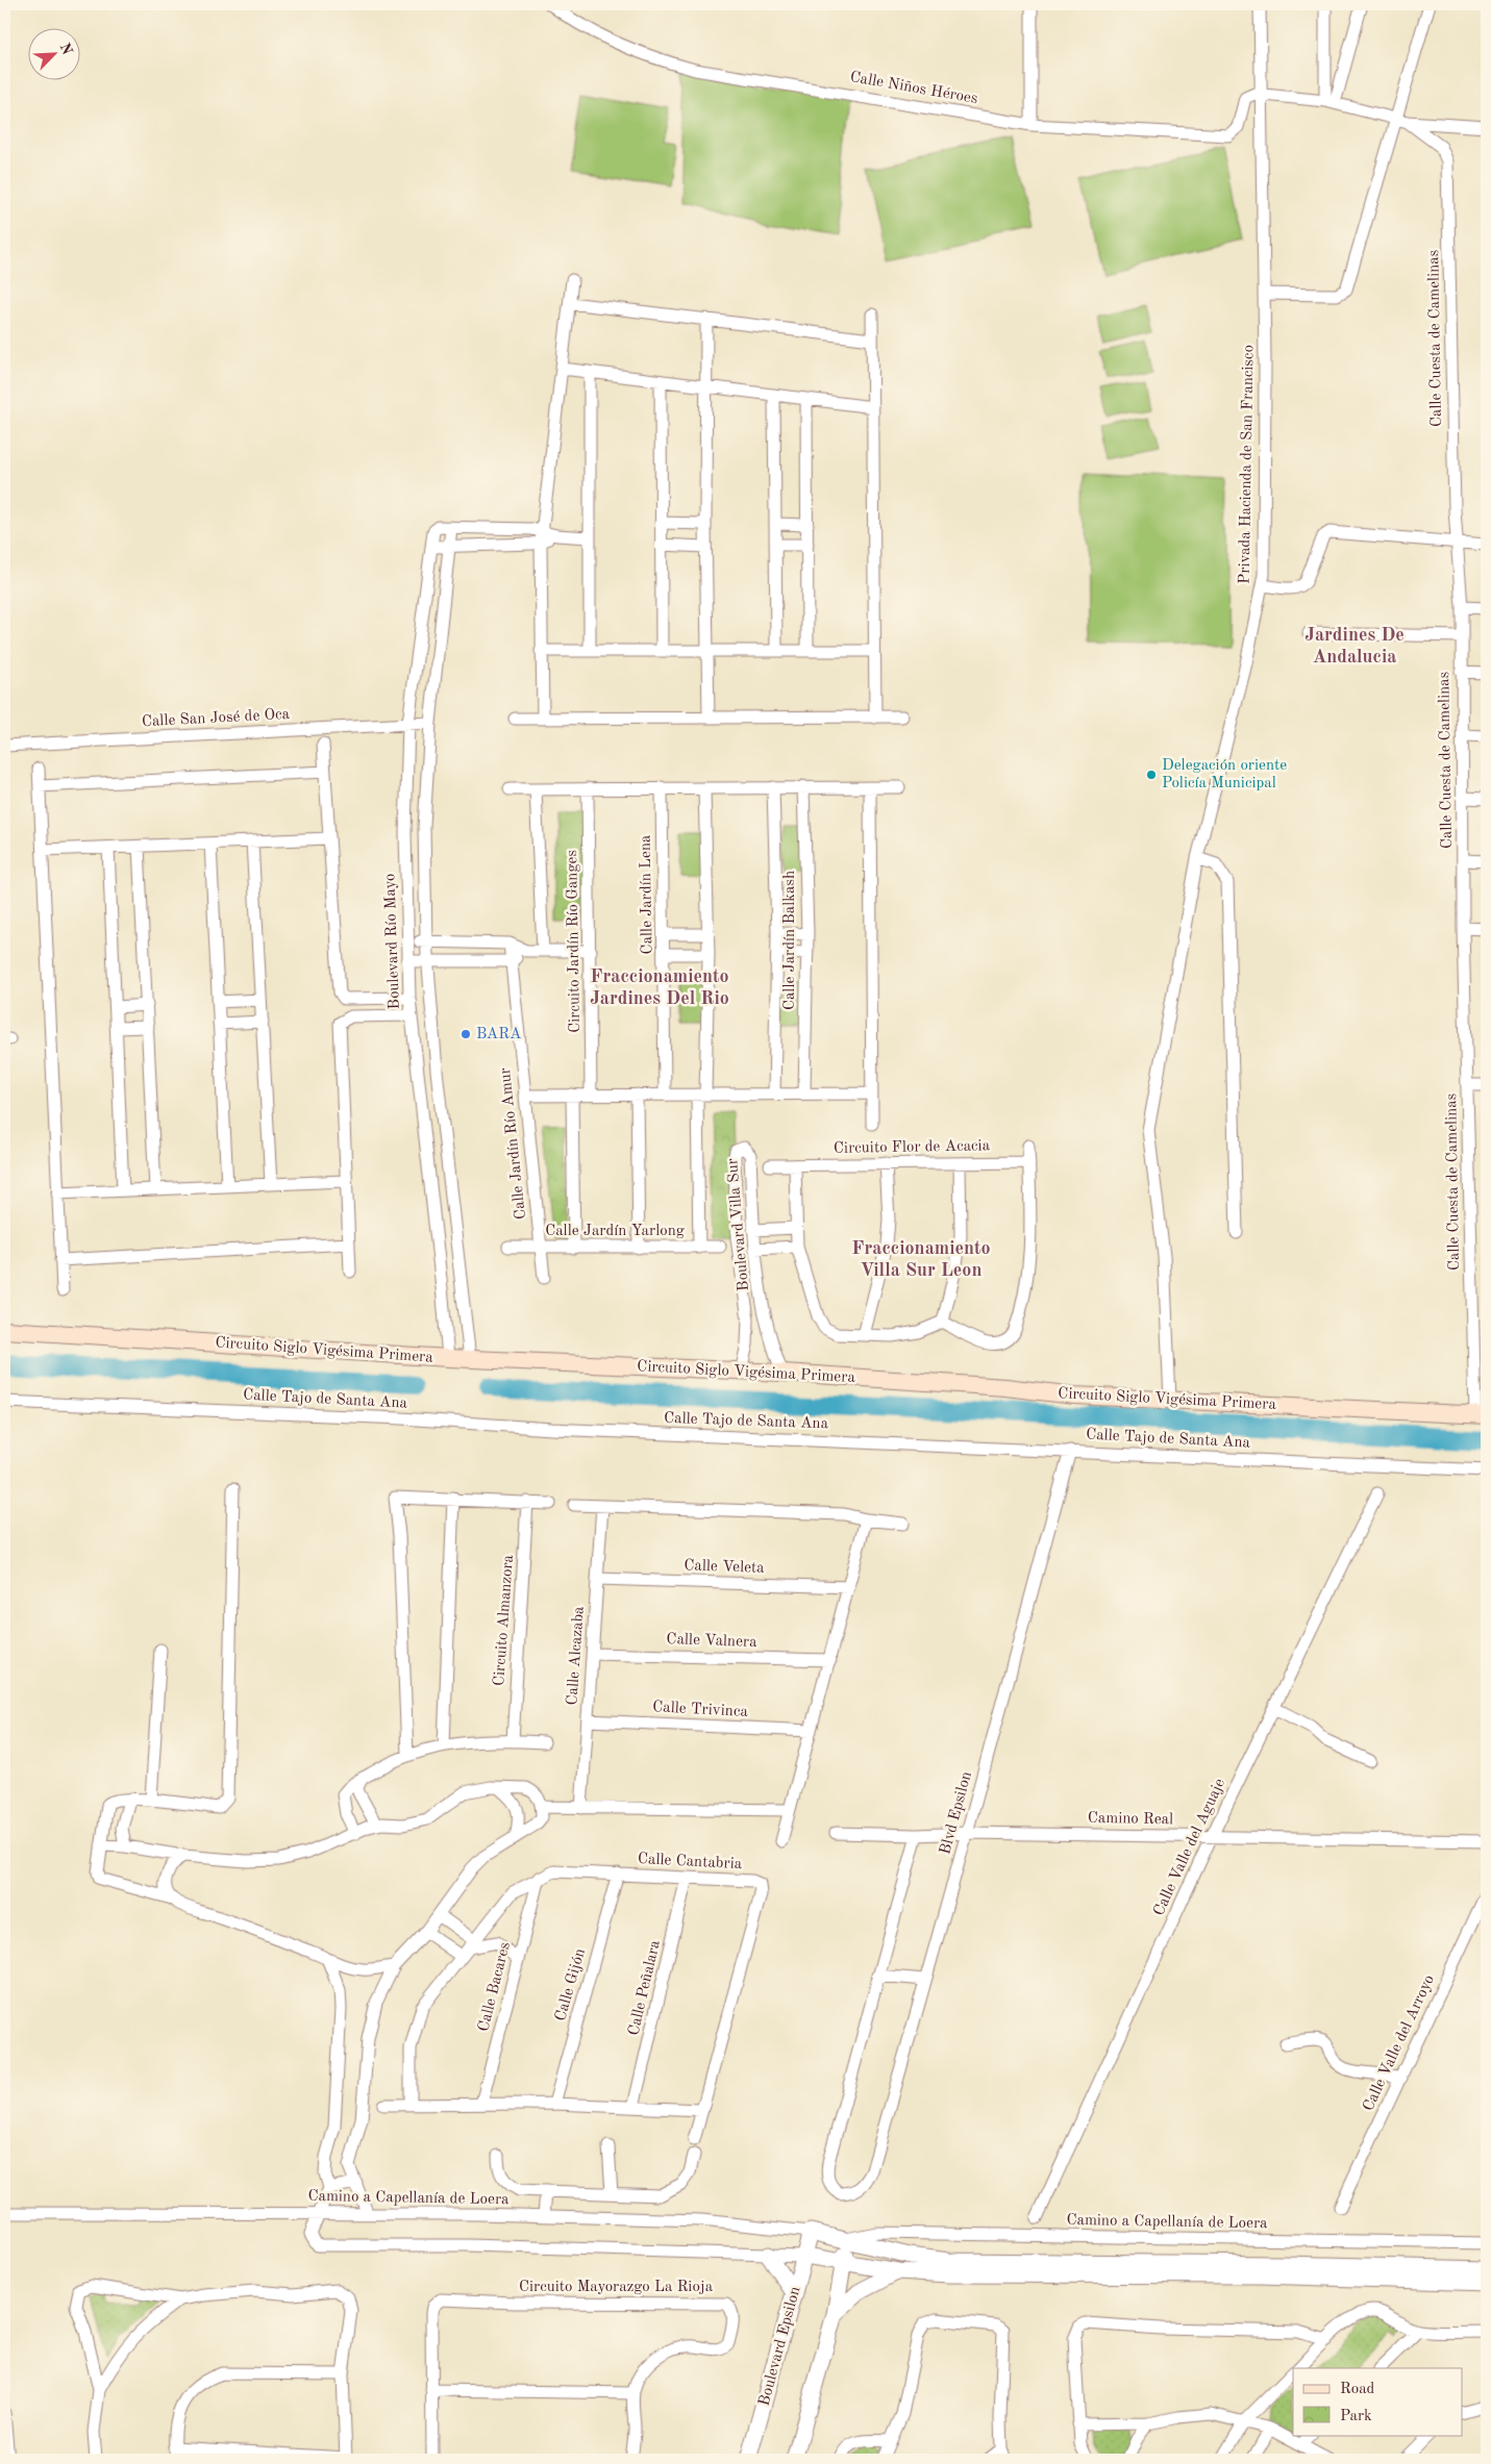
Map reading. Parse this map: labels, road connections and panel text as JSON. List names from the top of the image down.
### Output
{
  "streets": {
    "main road": ["Circuito Siglo Vigésima Primera"],
    "street": [
      "Calle Niños Héroes",
      "Calle Cuesta de Camelinas",
      "Privada Hacienda de San Francisco",
      "Calle San José de Oca",
      "Calle Jardín Lena",
      "Calle Jardín Balkash",
      "Boulevard Río Mayo",
      "Circuito Jardín Río Ganges",
      "Calle Jardín Río Amur",
      "Circuito Flor de Acacia",
      "Boulevard Villa Sur",
      "Calle Jardín Yarlong",
      "Calle Tajo de Santa Ana",
      "Calle Veleta",
      "Circuito Almanzora",
      "Calle Valnera",
      "Calle Alcazaba",
      "Calle Trivinca",
      "Blvd Epsilon",
      "Camino Real",
      "Calle Valle del Aguaje",
      "Calle Cantabria",
      "Calle Gijón",
      "Calle Bacares",
      "Calle Peñalara",
      "Calle Valle del Arroyo",
      "Camino a Capellanía de Loera",
      "Circuito Mayorazgo La Rioja",
      "Boulevard Epsilon"
    ]
  },
  "crossings": [
    ["Calle Niños Héroes", "Privada Hacienda de San Francisco"],
    ["Calle Cuesta de Camelinas", "Circuito Siglo Vigésima Primera"],
    ["Privada Hacienda de San Francisco", "Circuito Siglo Vigésima Primera"],
    ["Calle San José de Oca", "Boulevard Río Mayo"],
    ["Boulevard Río Mayo", "Circuito Siglo Vigésima Primera"],
    ["Calle Jardín Río Amur", "Calle Jardín Yarlong"],
    ["Boulevard Villa Sur", "Circuito Siglo Vigésima Primera"],
    ["Calle Tajo de Santa Ana", "Blvd Epsilon"],
    ["Calle Veleta", "Calle Alcazaba"],
    ["Calle Valnera", "Calle Alcazaba"],
    ["Calle Alcazaba", "Calle Trivinca"],
    ["Blvd Epsilon", "Camino Real"],
    ["Camino Real", "Calle Valle del Aguaje"],
    ["Calle Cantabria", "Calle Gijón"],
    ["Calle Cantabria", "Calle Bacares"],
    ["Calle Cantabria", "Calle Peñalara"],
    ["Camino a Capellanía de Loera", "Boulevard Epsilon"]
  ],
  "districts": ["Jardines De Andalucia", "Fraccionamiento Jardines Del Rio", "Fraccionamiento Villa Sur Leon"],
  "places": ["Delegación oriente Policía Municipal", "BARA"],
  "legend": ["Road", "Park"],
  "north": "top right"
}
